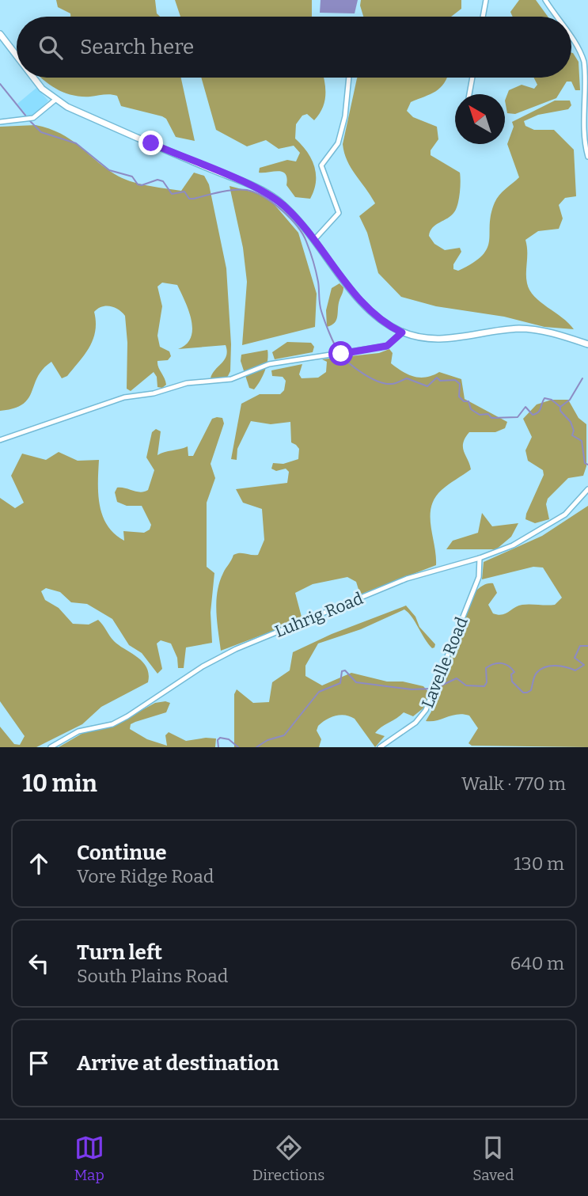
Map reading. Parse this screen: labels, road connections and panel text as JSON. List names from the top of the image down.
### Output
{
  "streets": {
    "street": ["Luhrig Road", "Lavelle Road"]
  },
  "crossings": [
    ["Luhrig Road", "Lavelle Road"]
  ],
  "north": "top left",
  "page": {
    "search": "Search here",
    "heading": ["10 min", "Walk · 770 m"],
    "list": [
      ["Continue", "Vore Ridge Road", "130 m"],
      ["Turn left", "South Plains Road", "640 m"],
      "Arrive at destination"
    ],
    "nav": ["Map", "Directions", "Saved"]
  }
}
